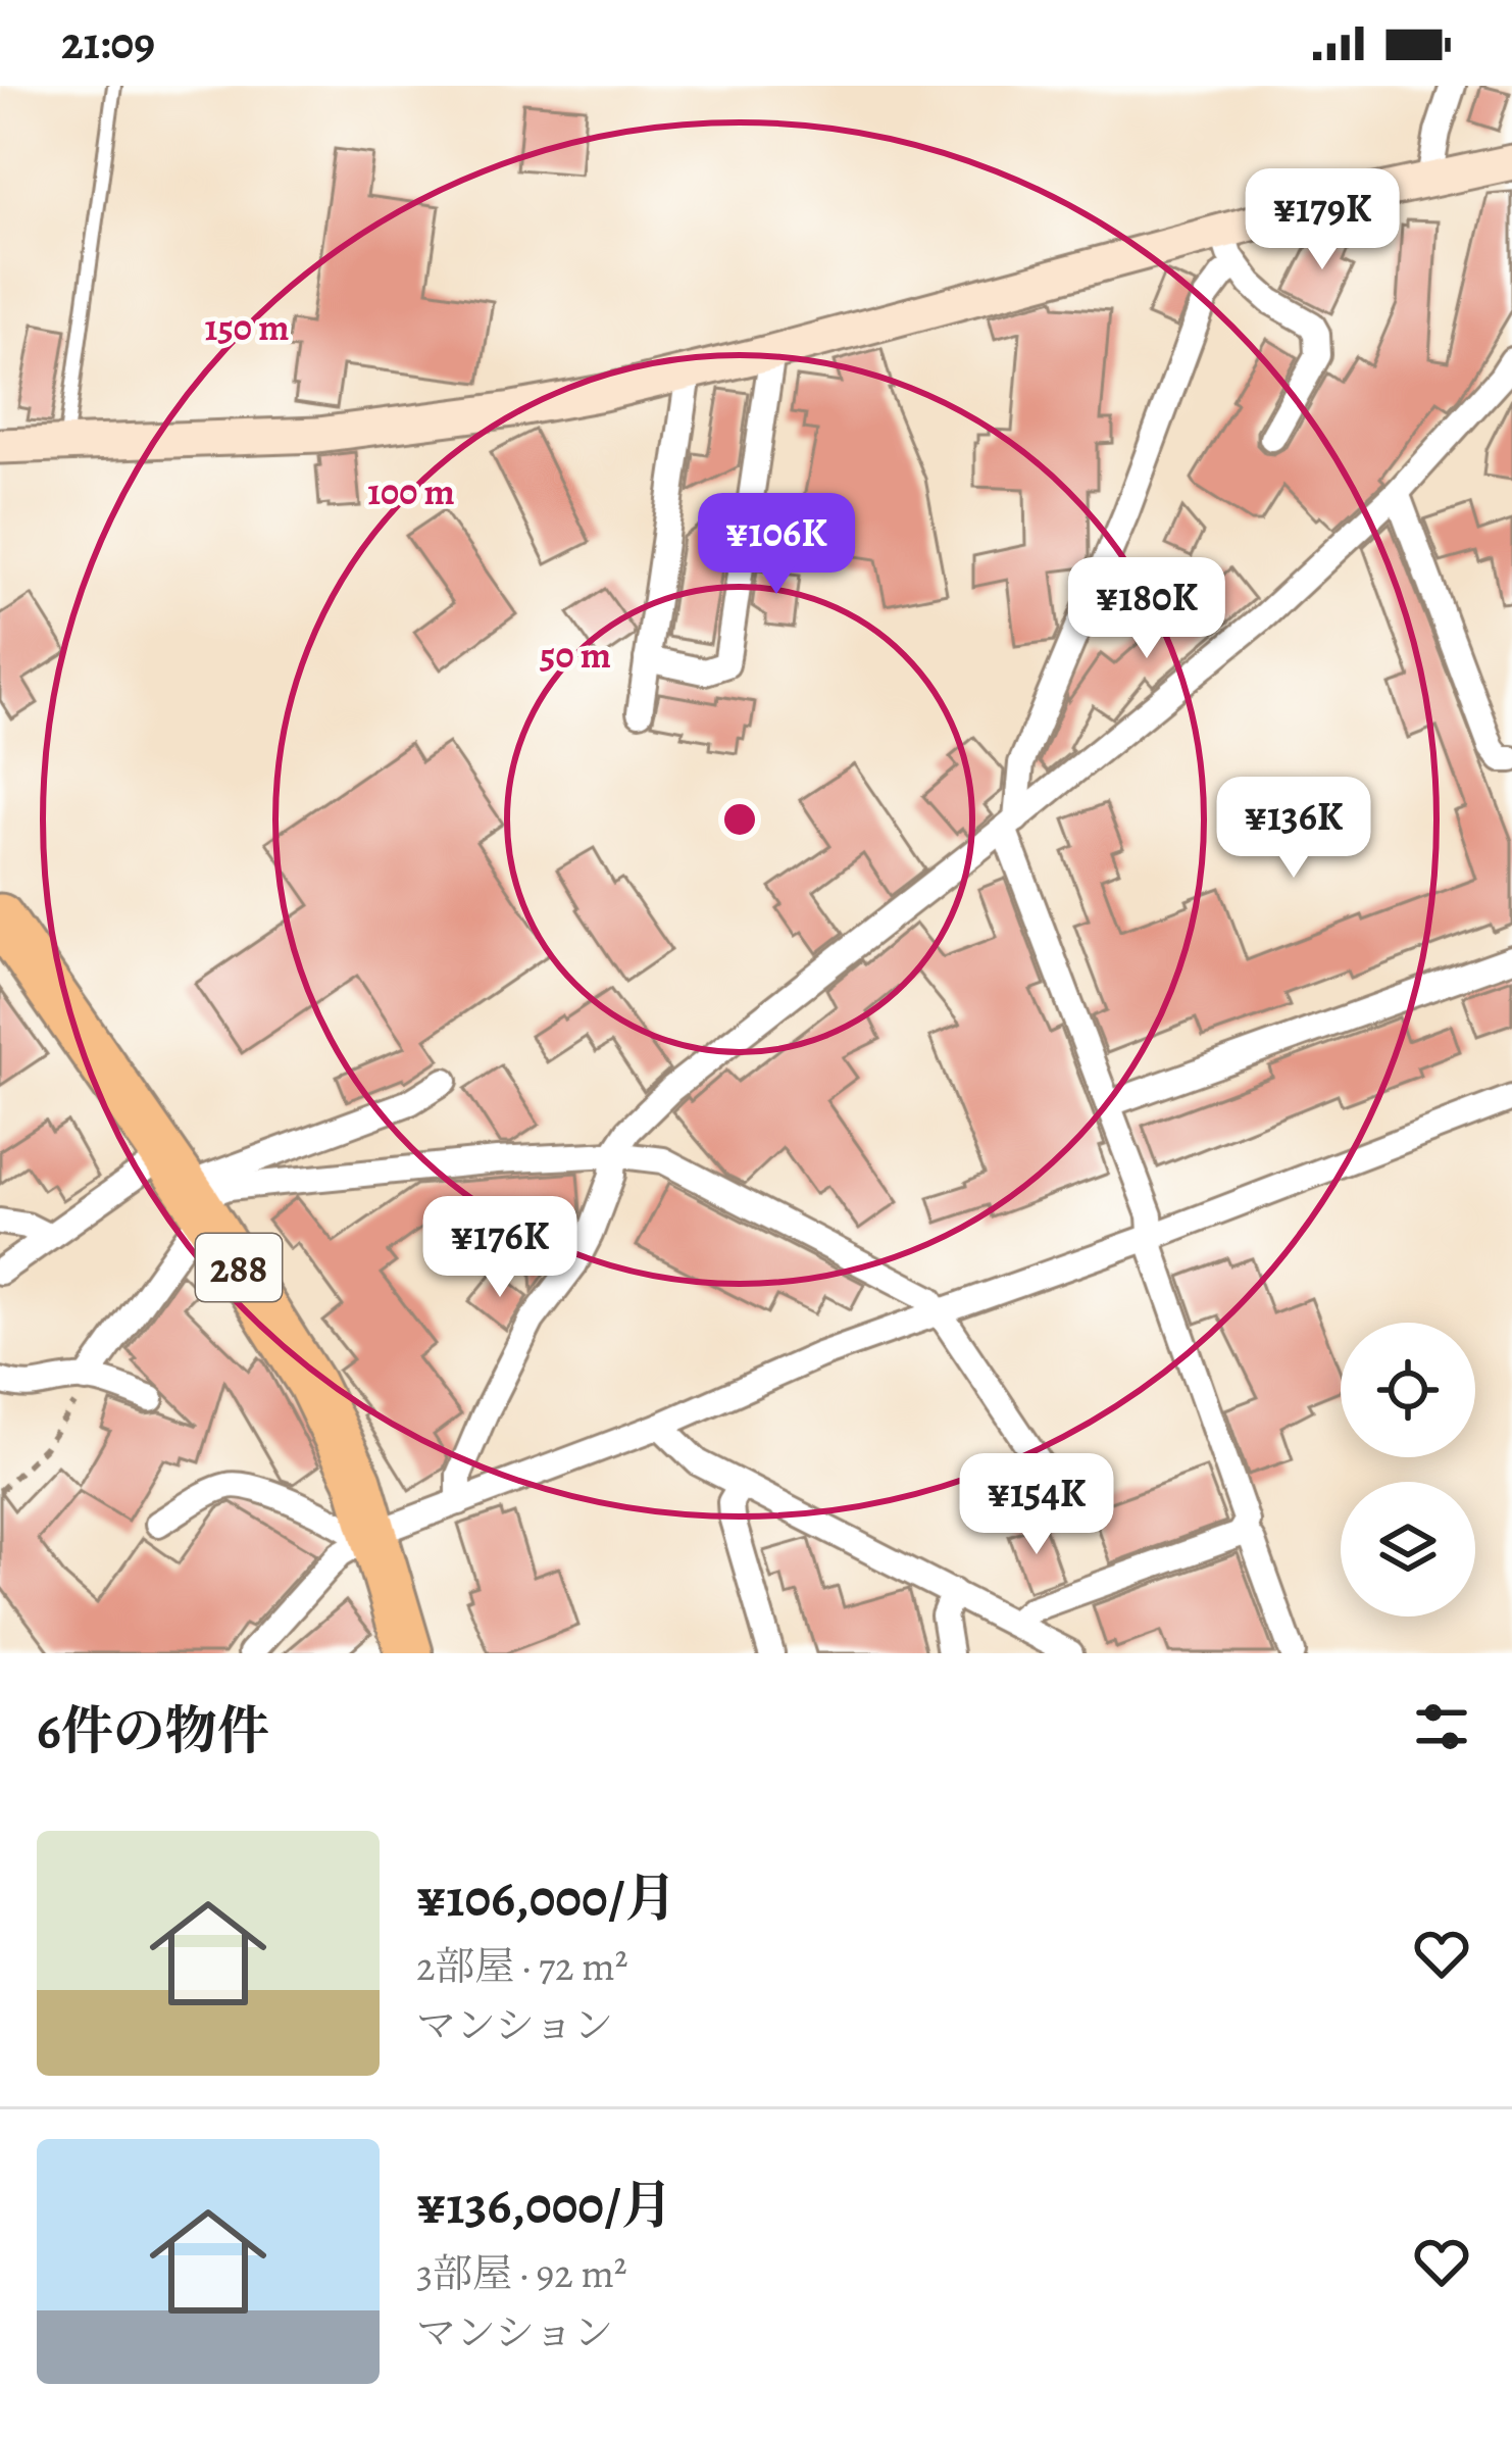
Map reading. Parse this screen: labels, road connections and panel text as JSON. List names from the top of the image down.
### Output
{
  "streets": {
    "highway": ["288"]
  },
  "page": {
    "status": "21:09",
    "price": [
      "¥179K",
      "¥106K",
      "¥180K",
      "¥136K",
      "¥176K",
      "¥154K"
    ],
    "heading": "6件の物件",
    "list": [
      {
        "name": "¥106,000/月",
        "note": "2部屋 · 72 m² · マンション"
      },
      {
        "name": "¥136,000/月",
        "note": "3部屋 · 92 m² · マンション"
      }
    ]
  },
  "rings": ["150 m", "100 m", "50 m"]
}
